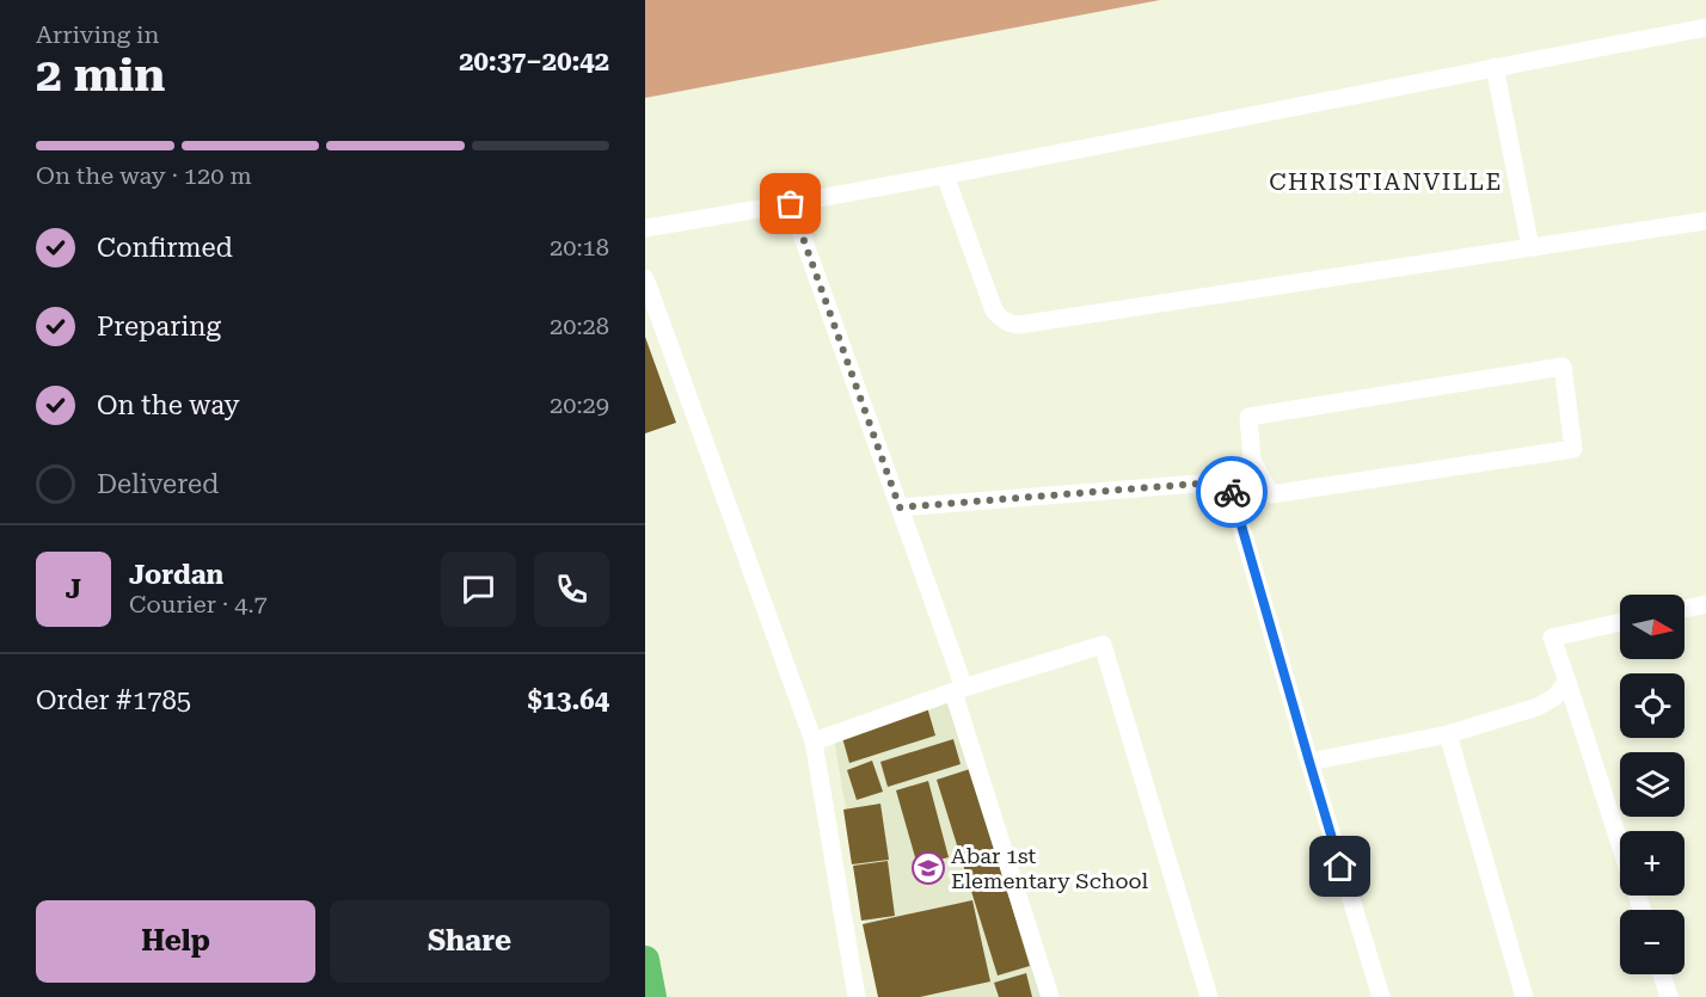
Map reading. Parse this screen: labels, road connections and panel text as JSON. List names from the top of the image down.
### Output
{
  "districts": ["CHRISTIANVILLE"],
  "places": {
    "school or university": ["Abar 1st Elementary School"]
  },
  "north": "right",
  "page": {
    "heading": ["2 min", "Arriving in", "20:37–20:42"],
    "panel": [
      "Jordan",
      "Courier · 4.7",
      "Order #1785",
      "$13.64"
    ],
    "bar": "On the way · 120 m",
    "list": [
      ["Confirmed", "20:18"],
      ["Preparing", "20:28"],
      ["On the way", "20:29"],
      "Delivered"
    ],
    "round": "J",
    "map_buttons": ["+", "−"],
    "buttons": ["Help", "Share"]
  }
}
